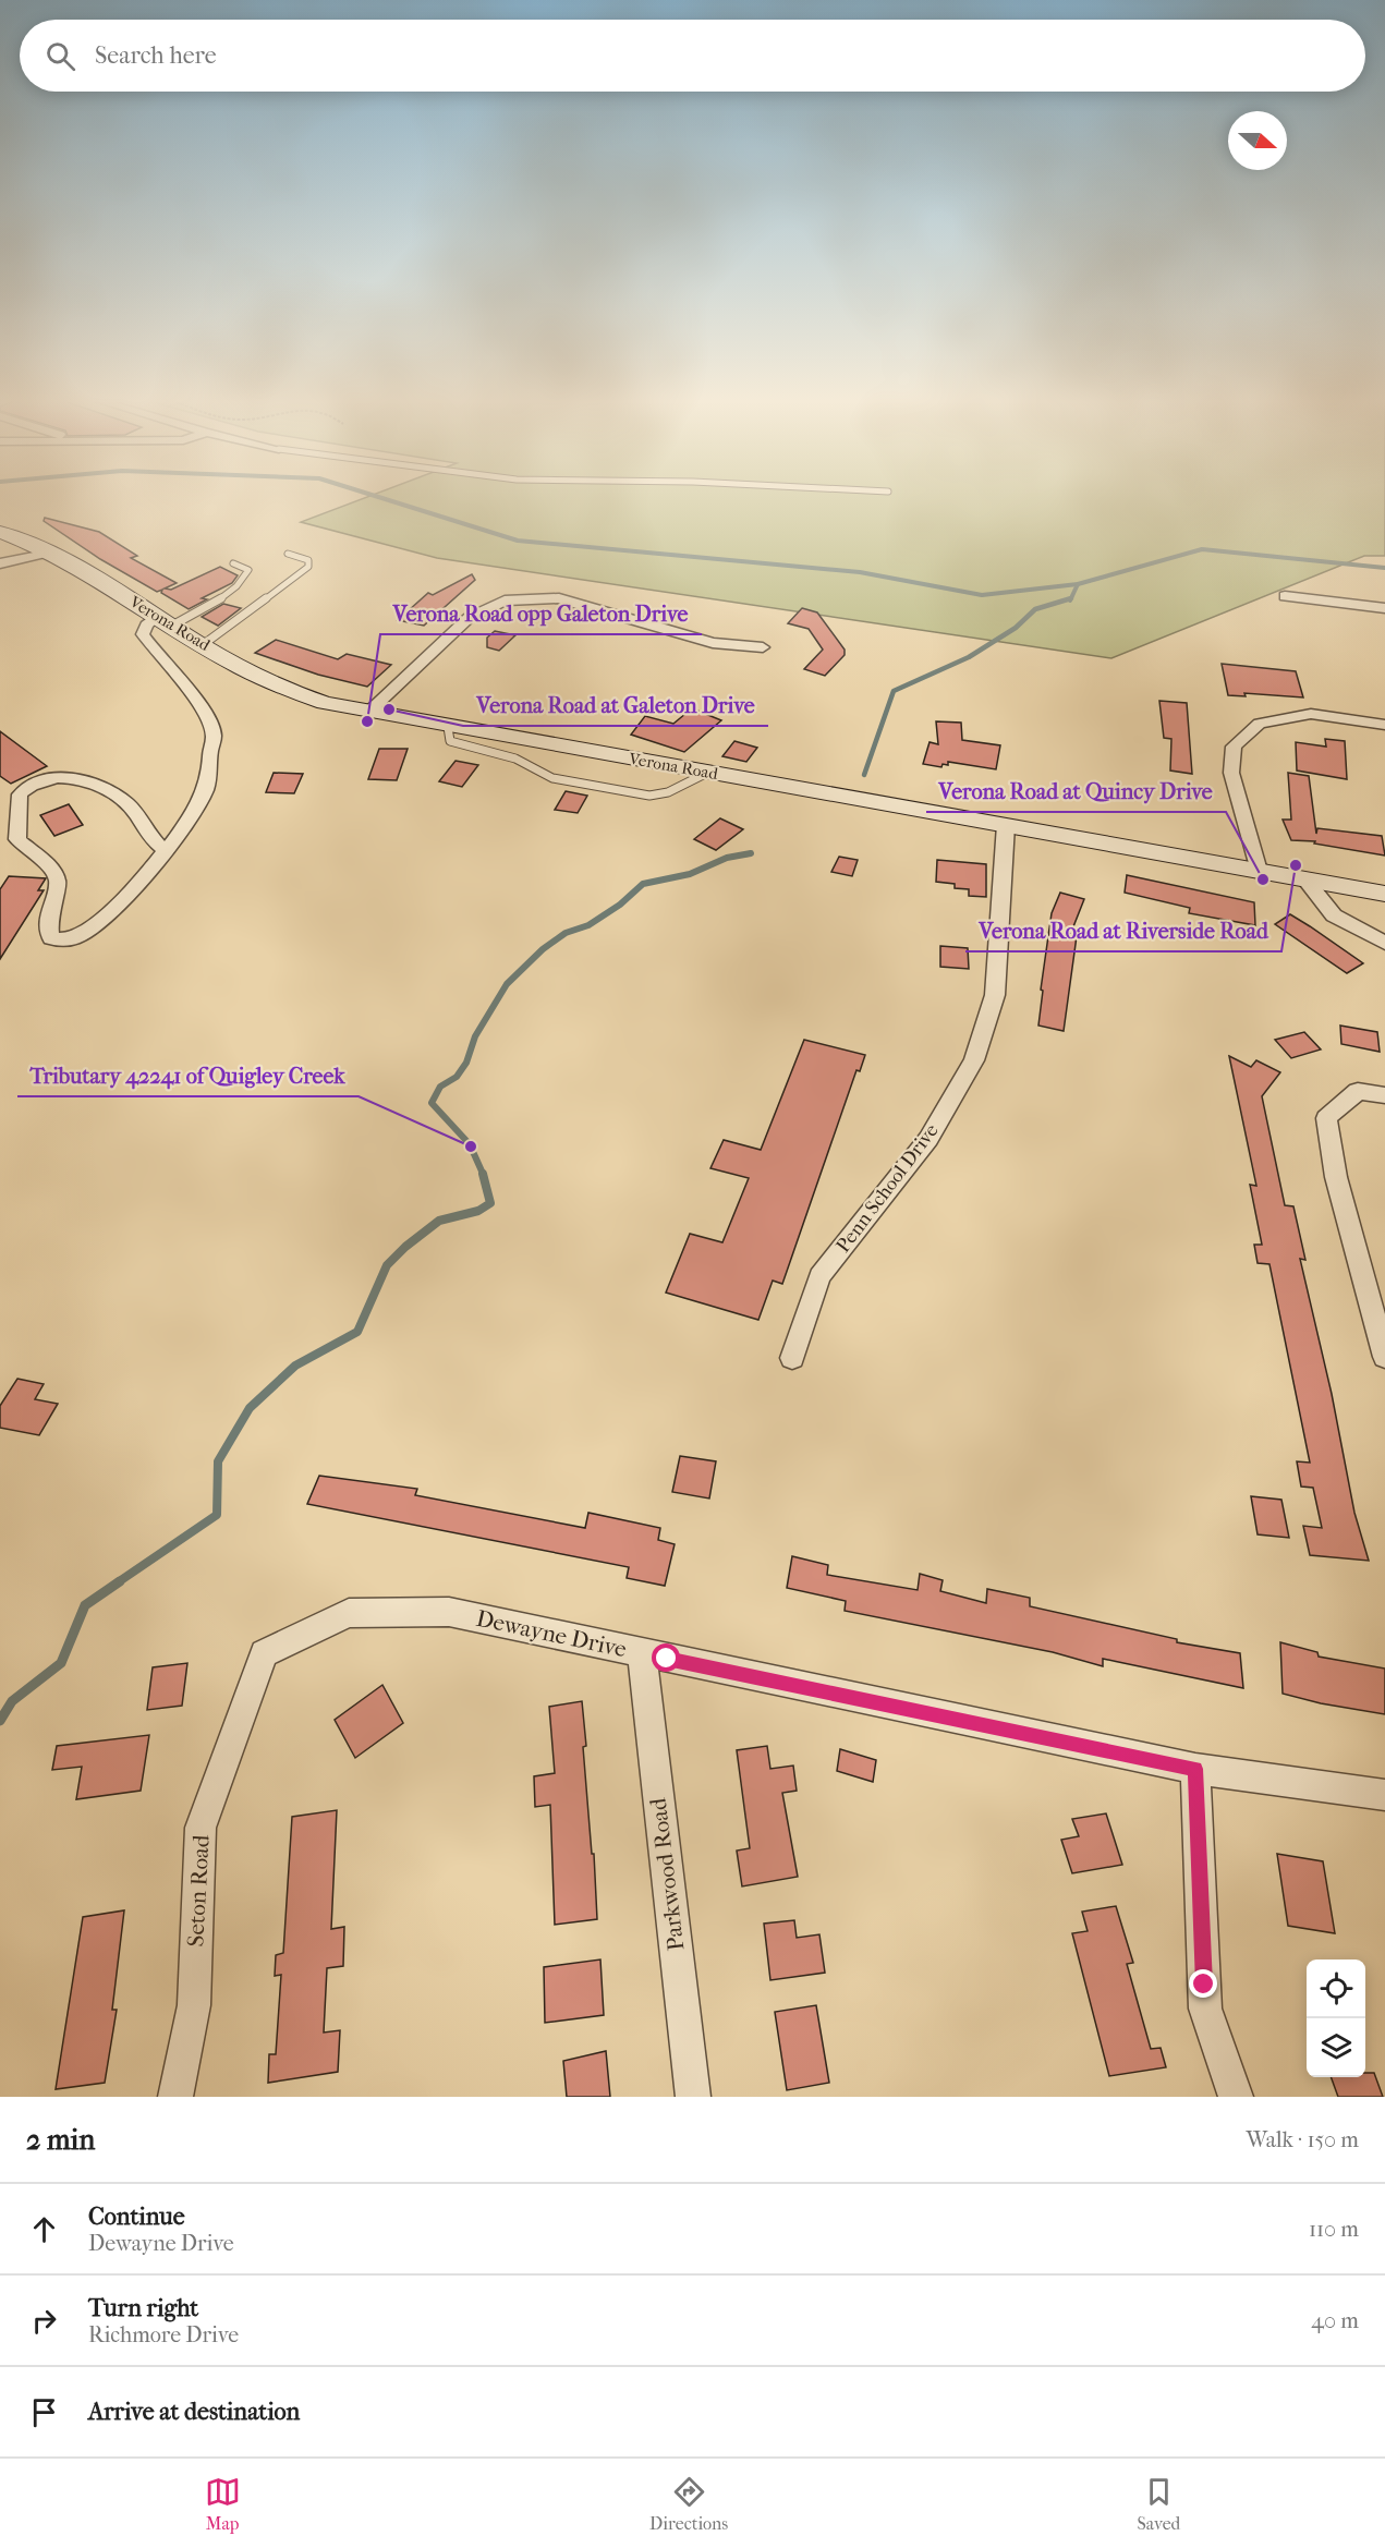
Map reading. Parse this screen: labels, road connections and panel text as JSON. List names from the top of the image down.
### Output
{
  "streets": {
    "street": [
      "Verona Road",
      "Penn School Drive",
      "Dewayne Drive",
      "Parkwood Road",
      "Seton Road"
    ]
  },
  "crossings": [
    ["Verona Road", "Penn School Drive"],
    ["Dewayne Drive", "Parkwood Road"],
    ["Dewayne Drive", "Seton Road"]
  ],
  "places": [
    "Verona Road at Galeton Drive",
    "Verona Road opp Galeton Drive",
    "Verona Road at Riverside Road",
    "Verona Road at Quincy Drive",
    "Tributary 42241 of Quigley Creek"
  ],
  "north": "right",
  "page": {
    "search": "Search here",
    "heading": ["2 min", "Walk · 150 m"],
    "list": [
      ["Continue", "Dewayne Drive", "110 m"],
      ["Turn right", "Richmore Drive", "40 m"],
      "Arrive at destination"
    ],
    "nav": ["Map", "Directions", "Saved"]
  }
}
